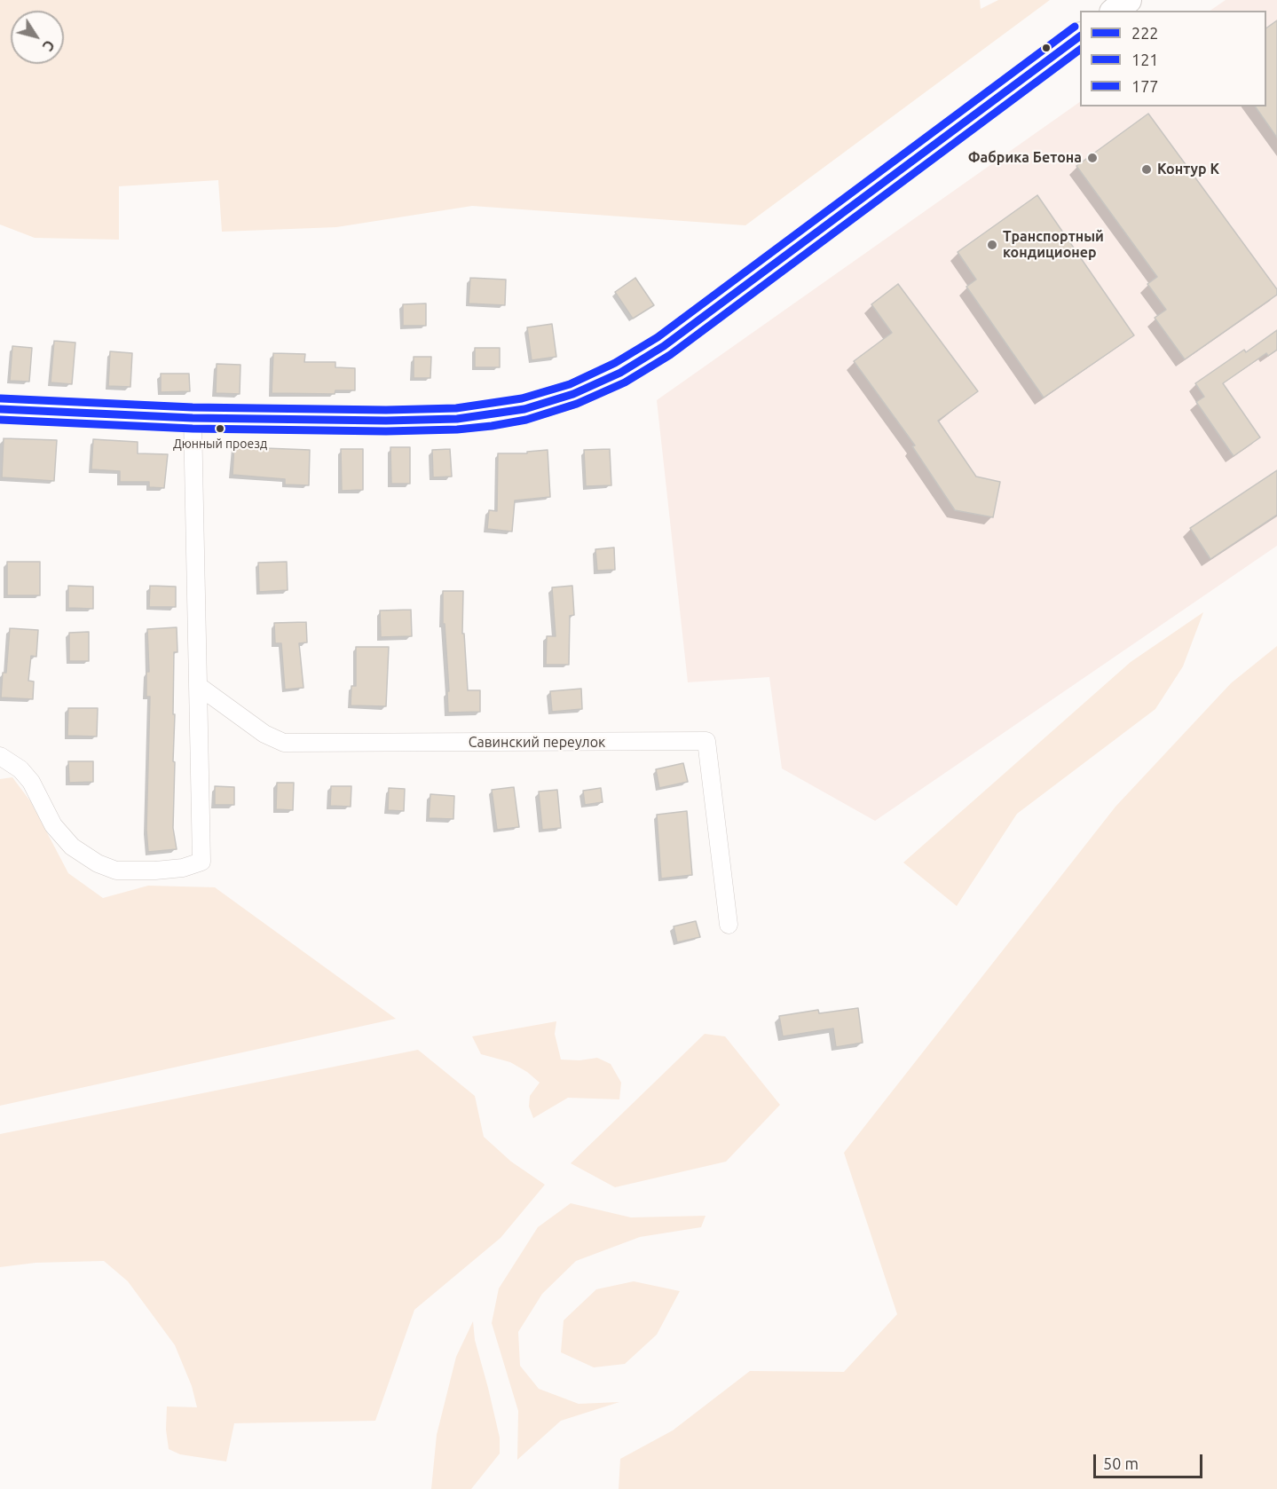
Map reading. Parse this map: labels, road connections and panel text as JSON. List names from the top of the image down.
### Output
{
  "streets": {
    "street": ["Савинский переулок"]
  },
  "places": [
    "Фабрика Бетона",
    "Контур К",
    "Транспортный кондиционер",
    "Дюнный проезд"
  ],
  "lines": ["transit line 177", "transit line 222", "transit line 121"],
  "legend": ["222", "121", "177"],
  "scale_bar": "50 m",
  "north": "bottom right"
}
